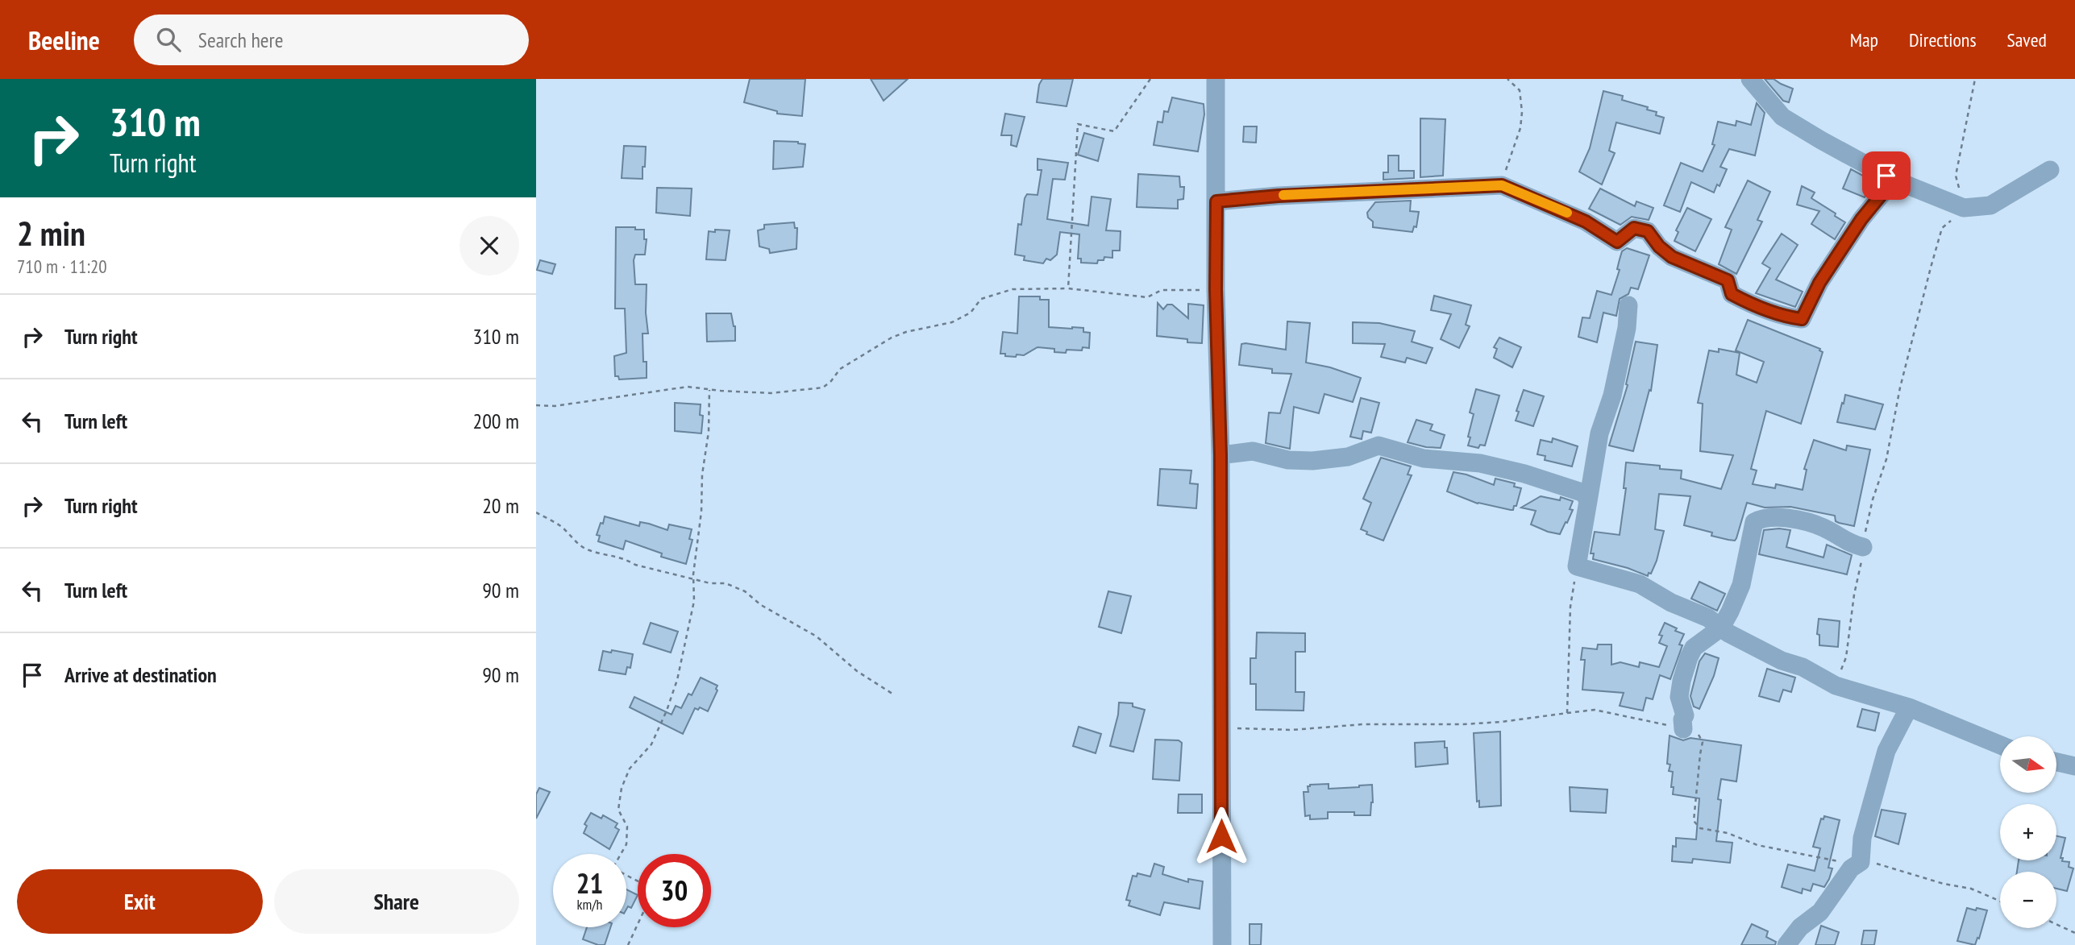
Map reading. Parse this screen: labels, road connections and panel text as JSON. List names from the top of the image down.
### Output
{
  "north": "right",
  "page": {
    "header": "Beeline",
    "search": "Search here",
    "nav": ["Map", "Directions", "Saved"],
    "turn": ["310 m", "Turn right"],
    "heading": ["2 min", "710 m · 11:20"],
    "list": [
      {
        "name": "Turn right",
        "value": "310 m"
      },
      {
        "name": "Turn left",
        "value": "200 m"
      },
      {
        "name": "Turn right",
        "value": "20 m"
      },
      {
        "name": "Turn left",
        "value": "90 m"
      },
      {
        "name": "Arrive at destination",
        "value": "90 m"
      }
    ],
    "map_buttons": ["+", "−"],
    "speed": "21 km/h",
    "limit": "30",
    "buttons": ["Exit", "Share"]
  }
}
